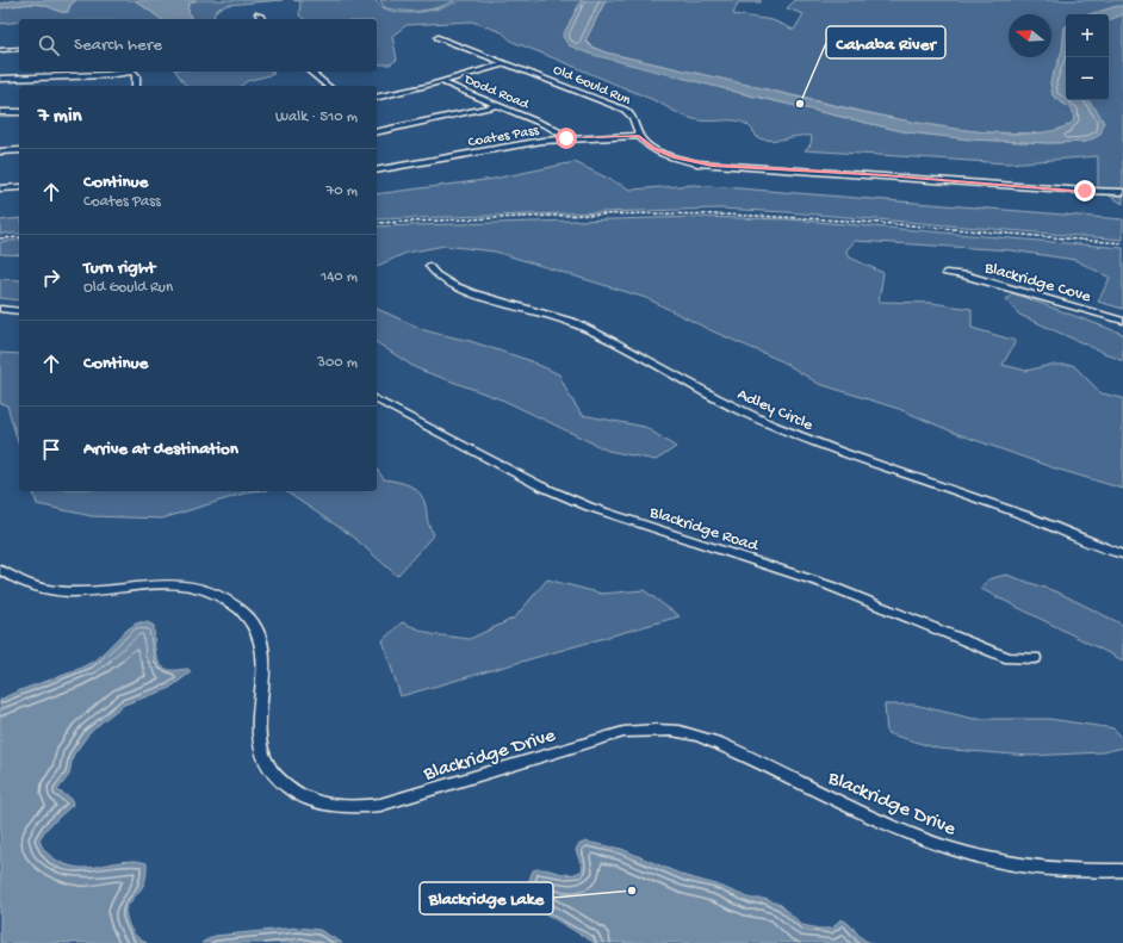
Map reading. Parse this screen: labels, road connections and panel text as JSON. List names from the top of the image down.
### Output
{
  "streets": {
    "street": [
      "Old Gould Run",
      "Dodd Road",
      "Coates Pass",
      "Blackridge Cove",
      "Adley Circle",
      "Blackridge Road",
      "Blackridge Drive"
    ]
  },
  "crossings": [
    ["Old Gould Run", "Coates Pass"],
    ["Dodd Road", "Coates Pass"]
  ],
  "places": ["Cahaba River", "Blackridge Lake"],
  "north": "left",
  "page": {
    "map_buttons": ["+", "−"],
    "search": "Search here",
    "heading": ["7 min", "Walk · 510 m"],
    "list": [
      ["Continue", "Coates Pass", "70 m"],
      ["Turn right", "Old Gould Run", "140 m"],
      ["Continue", "300 m"],
      "Arrive at destination"
    ]
  }
}
